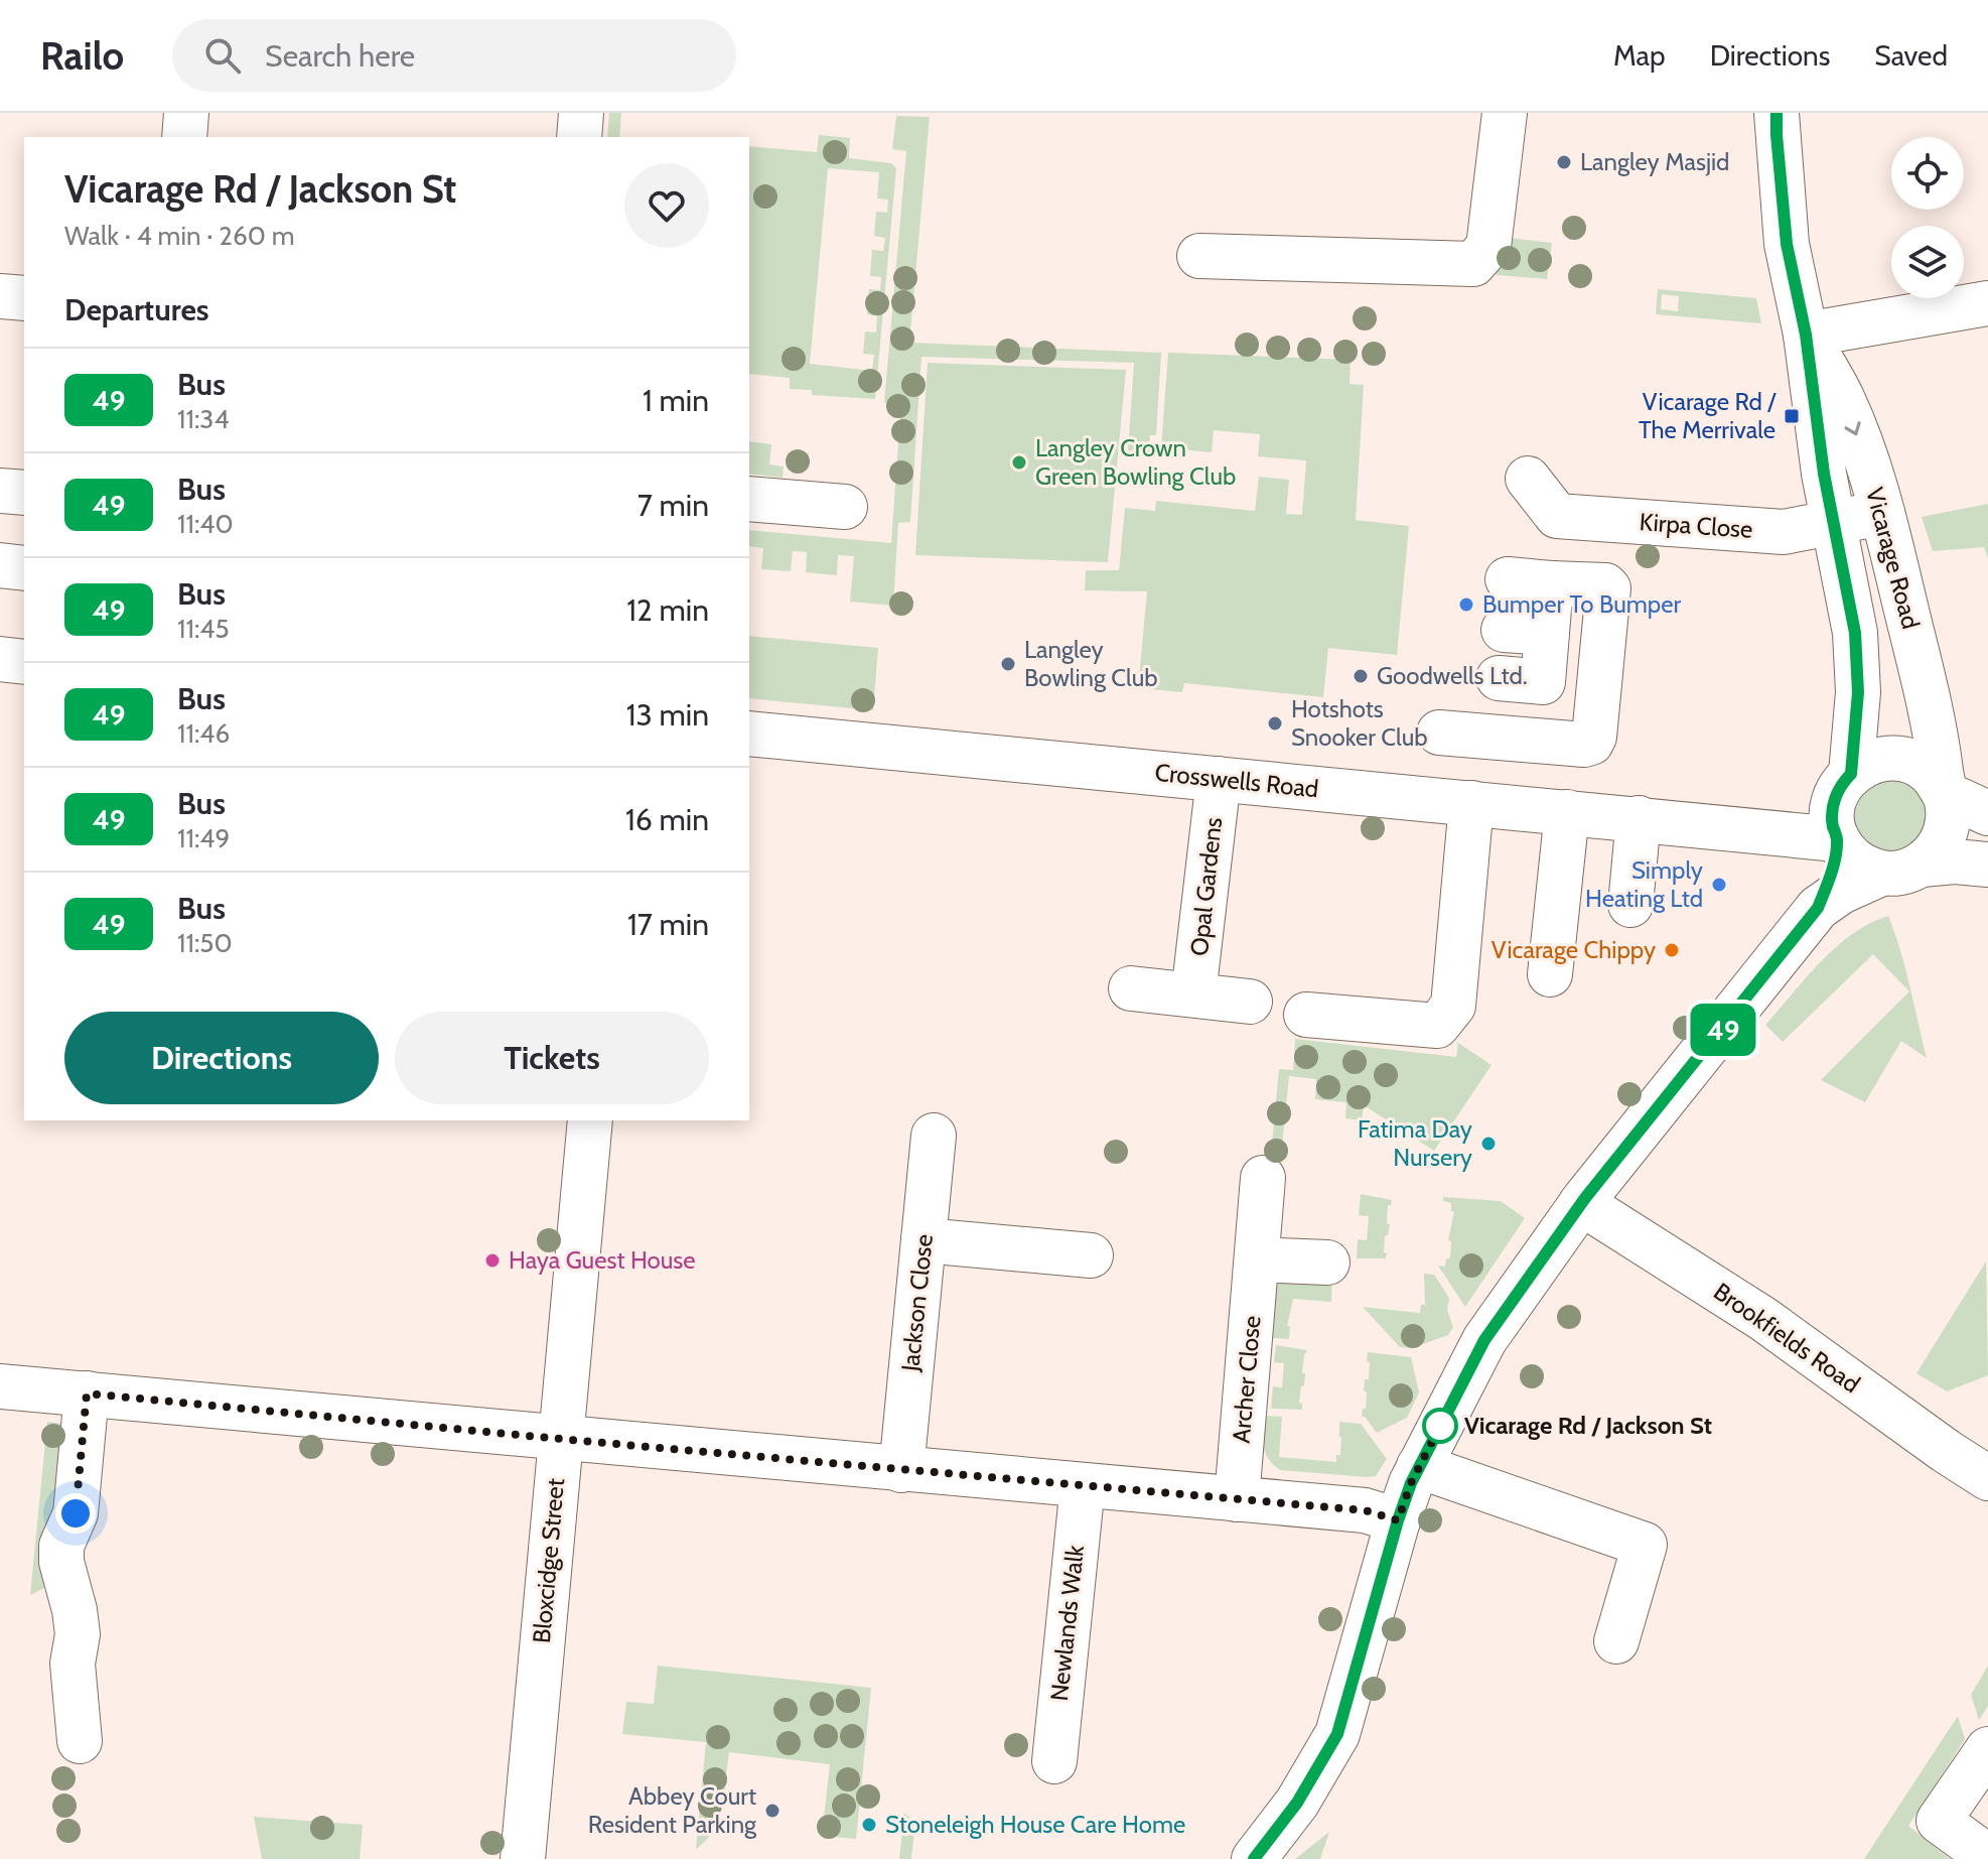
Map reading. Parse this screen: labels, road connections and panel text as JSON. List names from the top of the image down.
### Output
{
  "streets": {
    "street": [
      "Kirpa Close",
      "Vicarage Road",
      "Crosswells Road",
      "Opal Gardens",
      "Jackson Close",
      "Brookfields Road",
      "Archer Close",
      "Bloxcidge Street",
      "Newlands Walk"
    ]
  },
  "crossings": [
    ["Kirpa Close", "Vicarage Road"],
    ["Vicarage Road", "Crosswells Road"],
    ["Vicarage Road", "Brookfields Road"],
    ["Crosswells Road", "Opal Gardens"]
  ],
  "places": {
    "other": [
      "Langley Masjid",
      "Langley Crown Green Bowling Club",
      "Bumper To Bumper",
      "Langley Bowling Club",
      "Goodwells Ltd.",
      "Hotshots Snooker Club",
      "Simply Heating Ltd",
      "Vicarage Chippy",
      "Fatima Day Nursery",
      "Haya Guest House",
      "Vicarage Rd / Jackson St",
      "Abbey Court Resident Parking",
      "Stoneleigh House Care Home"
    ],
    "transit": ["Vicarage Rd / The Merrivale"]
  },
  "lines": ["bus line 49"],
  "page": {
    "header": "Railo",
    "search": "Search here",
    "nav": ["Map", "Directions", "Saved"],
    "on_map": "49",
    "heading": [
      ["Vicarage Rd / Jackson St", "Walk · 4 min · 260 m"],
      "Departures"
    ],
    "list": [
      {
        "mark": "49",
        "name": "Bus",
        "note": "11:34",
        "value": "1 min"
      },
      {
        "mark": "49",
        "name": "Bus",
        "note": "11:40",
        "value": "7 min"
      },
      {
        "mark": "49",
        "name": "Bus",
        "note": "11:45",
        "value": "12 min"
      },
      {
        "mark": "49",
        "name": "Bus",
        "note": "11:46",
        "value": "13 min"
      },
      {
        "mark": "49",
        "name": "Bus",
        "note": "11:49",
        "value": "16 min"
      },
      {
        "mark": "49",
        "name": "Bus",
        "note": "11:50",
        "value": "17 min"
      }
    ],
    "buttons": ["Directions", "Tickets"]
  }
}
